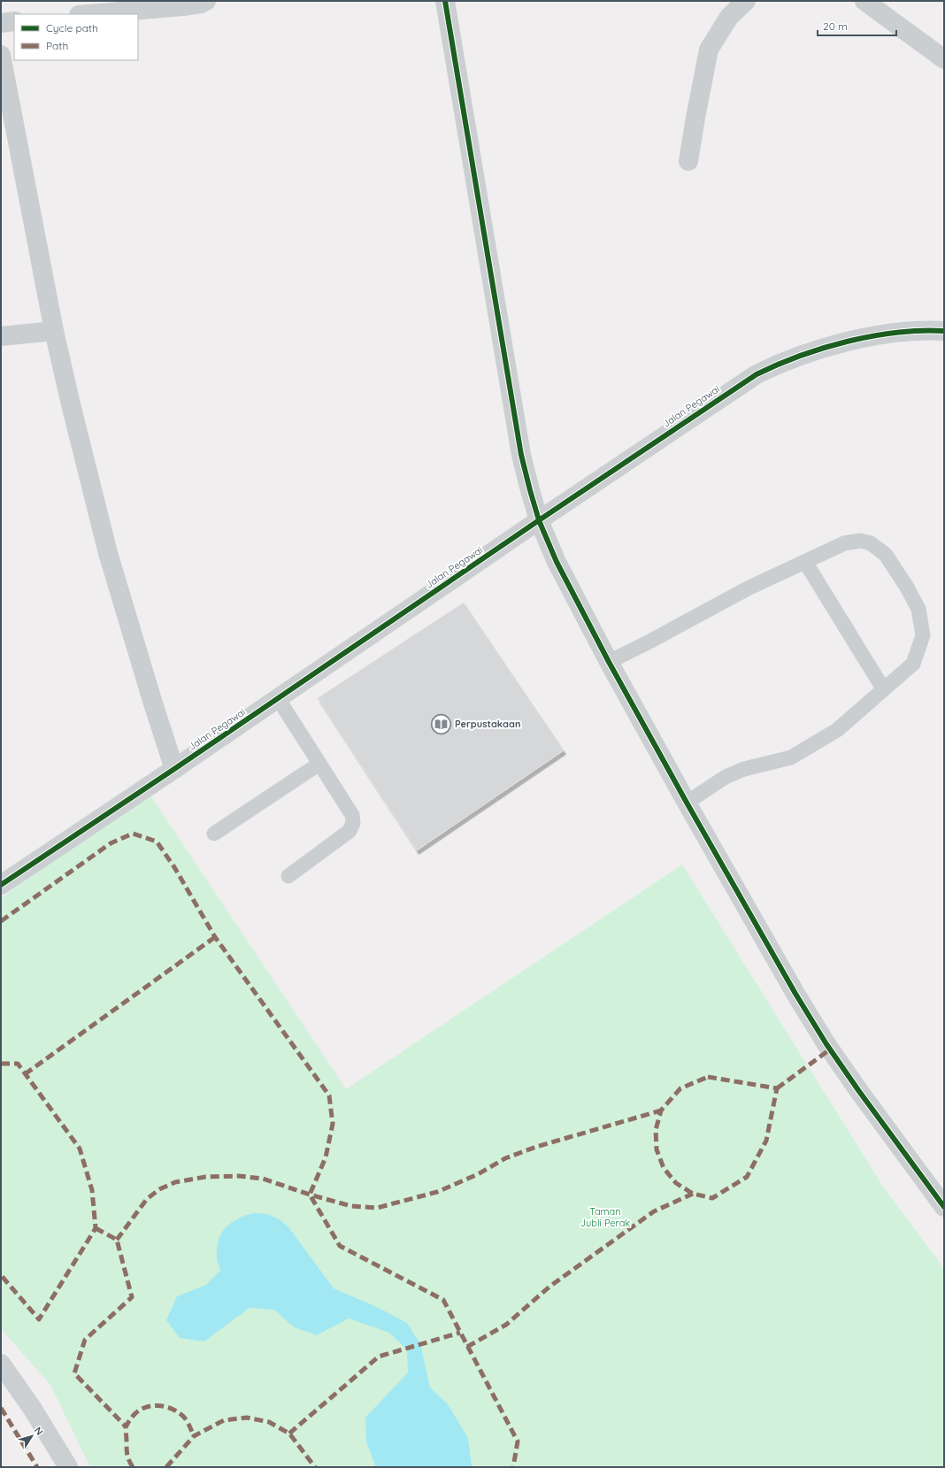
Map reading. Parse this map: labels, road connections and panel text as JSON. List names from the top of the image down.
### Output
{
  "streets": {
    "street": ["Jalan Pegawai"]
  },
  "parks": ["Taman Jubli Perak"],
  "places": {
    "library": ["Perpustakaan"]
  },
  "legend": ["Cycle path", "Path"],
  "scale_bar": "20 m",
  "north": "top right"
}
